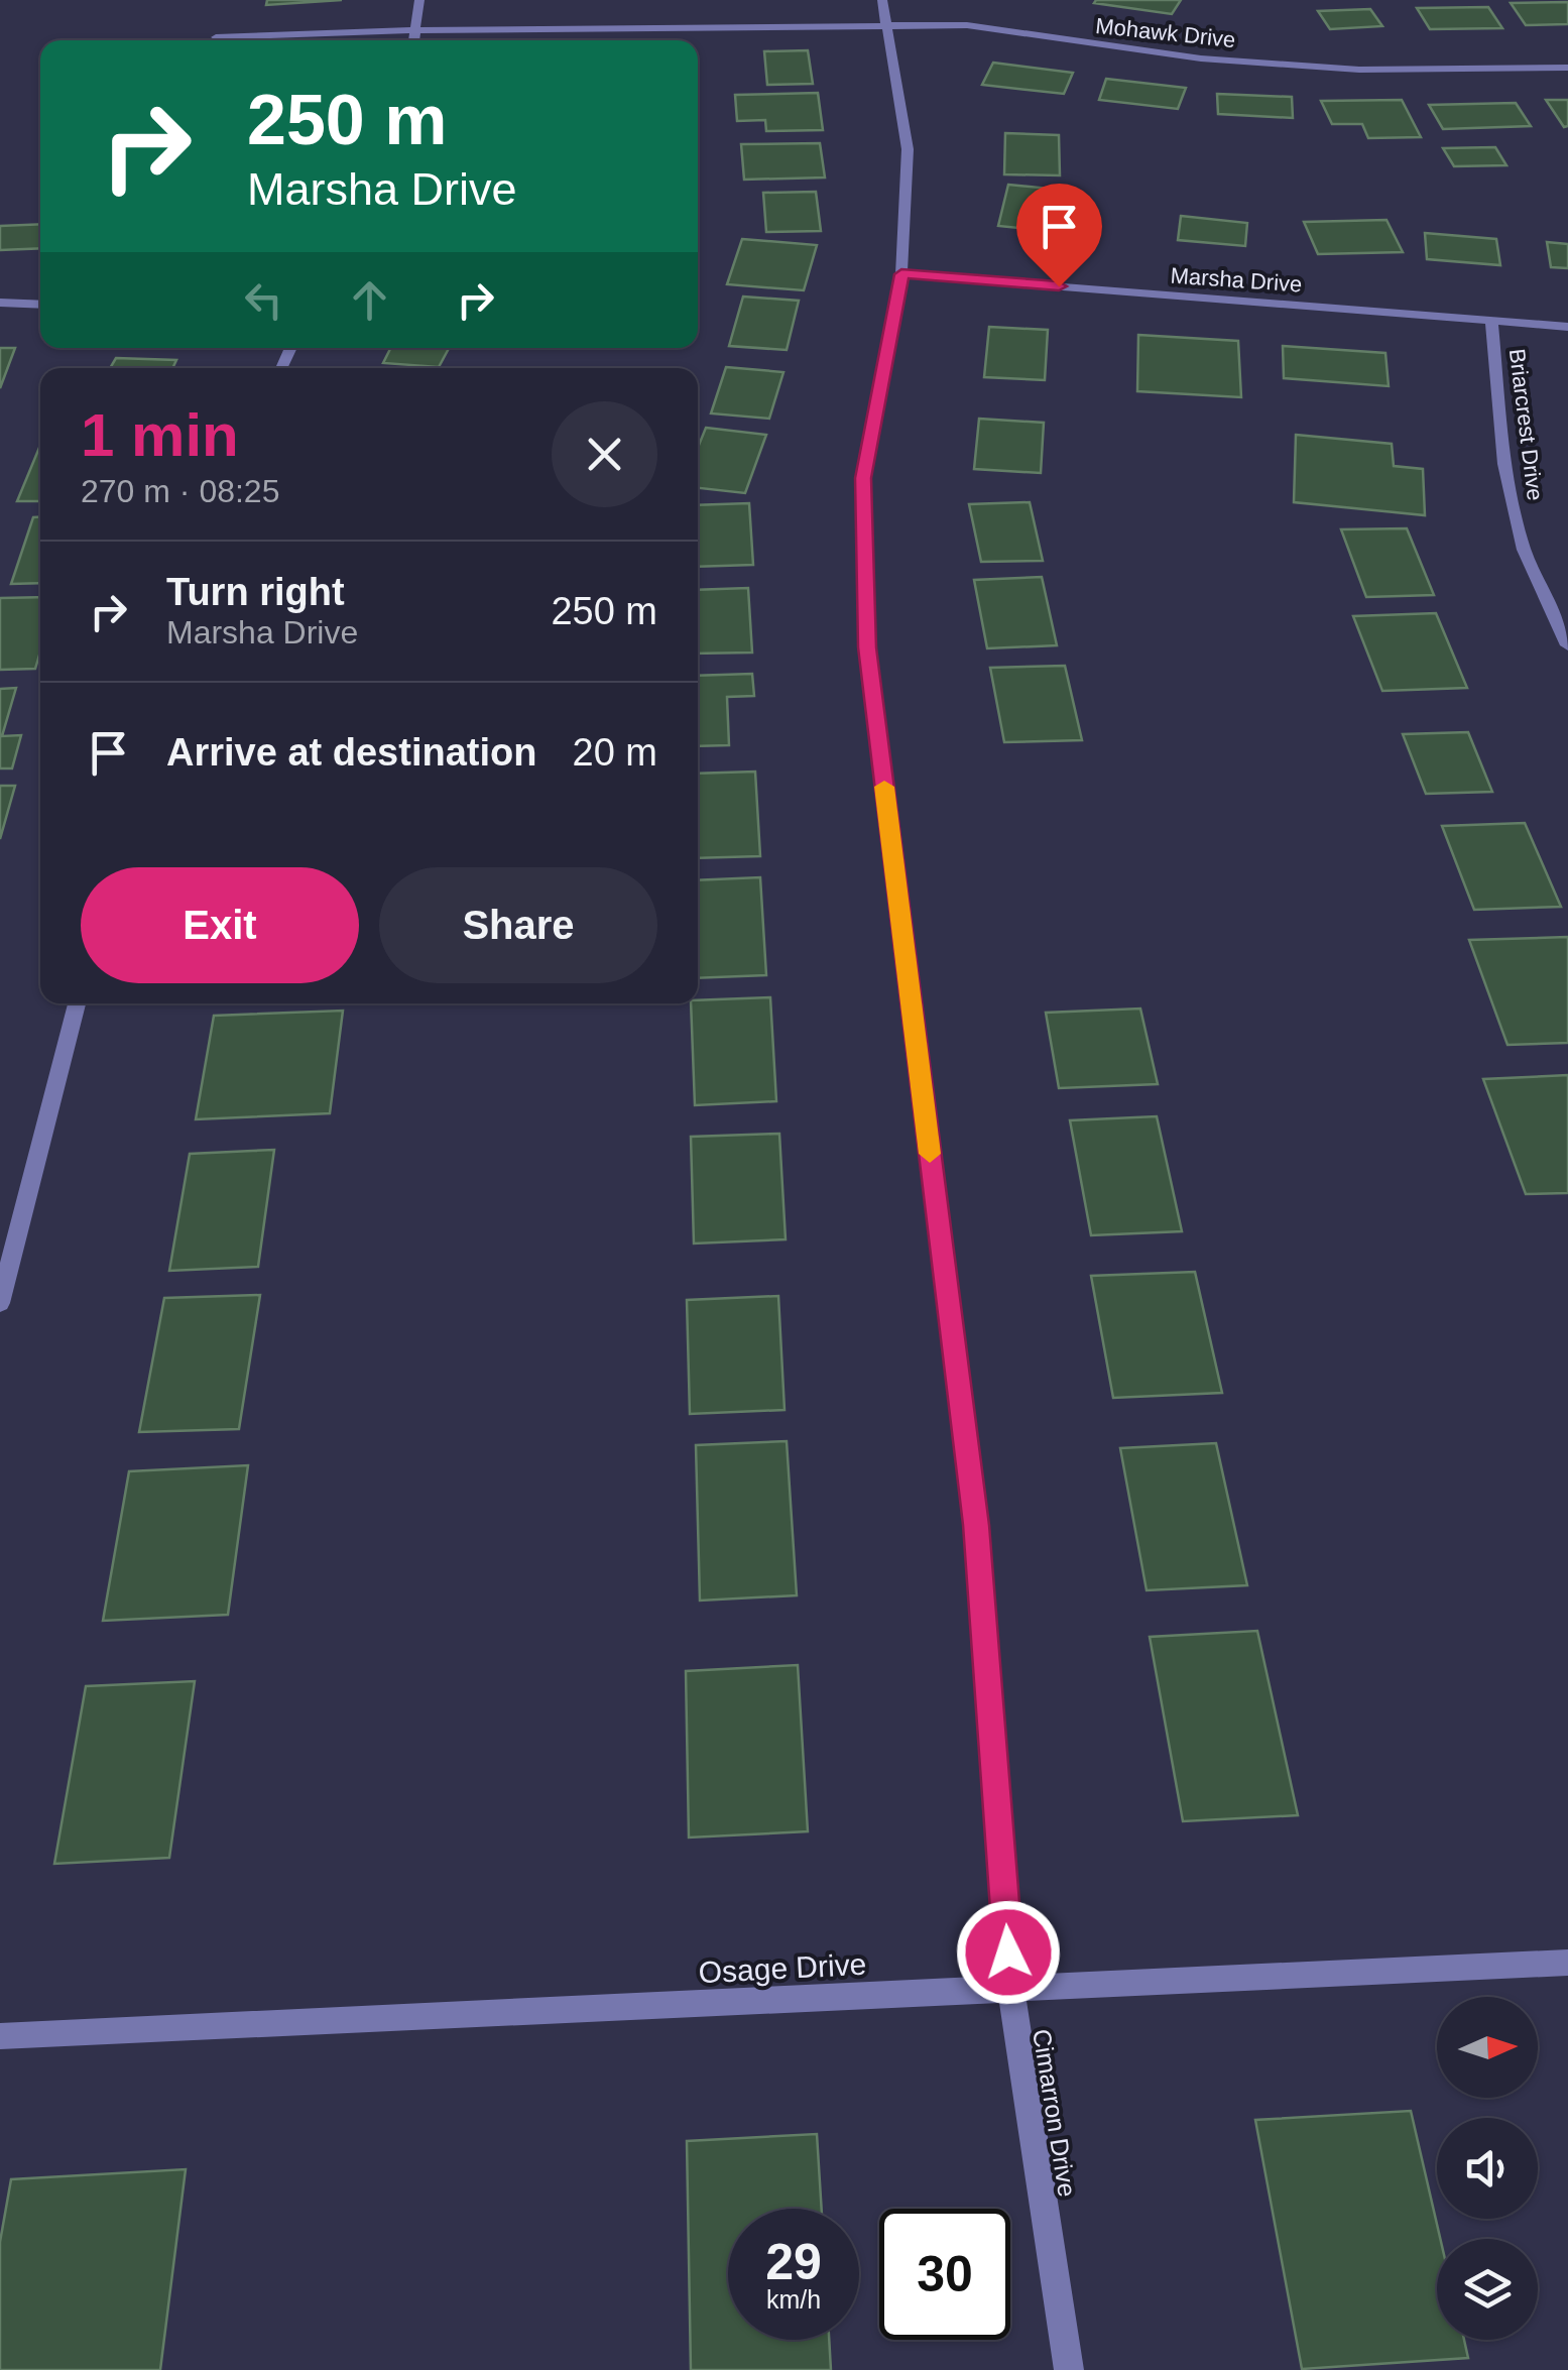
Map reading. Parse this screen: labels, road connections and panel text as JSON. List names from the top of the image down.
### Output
{
  "streets": {
    "street": [
      "Mohawk Drive",
      "Marsha Drive",
      "Briarcrest Drive",
      "Osage Drive",
      "Cimarron Drive"
    ]
  },
  "crossings": [
    ["Mohawk Drive", "Cimarron Drive"],
    ["Marsha Drive", "Briarcrest Drive"],
    ["Marsha Drive", "Cimarron Drive"],
    ["Osage Drive", "Cimarron Drive"]
  ],
  "north": "right",
  "page": {
    "turn": ["250 m", "Marsha Drive"],
    "heading": ["1 min", "270 m · 08:25"],
    "list": [
      {
        "name": "Turn right",
        "note": "Marsha Drive",
        "value": "250 m"
      },
      {
        "name": "Arrive at destination",
        "value": "20 m"
      }
    ],
    "buttons": ["Exit", "Share"],
    "speed": "29 km/h",
    "limit": "30"
  }
}
